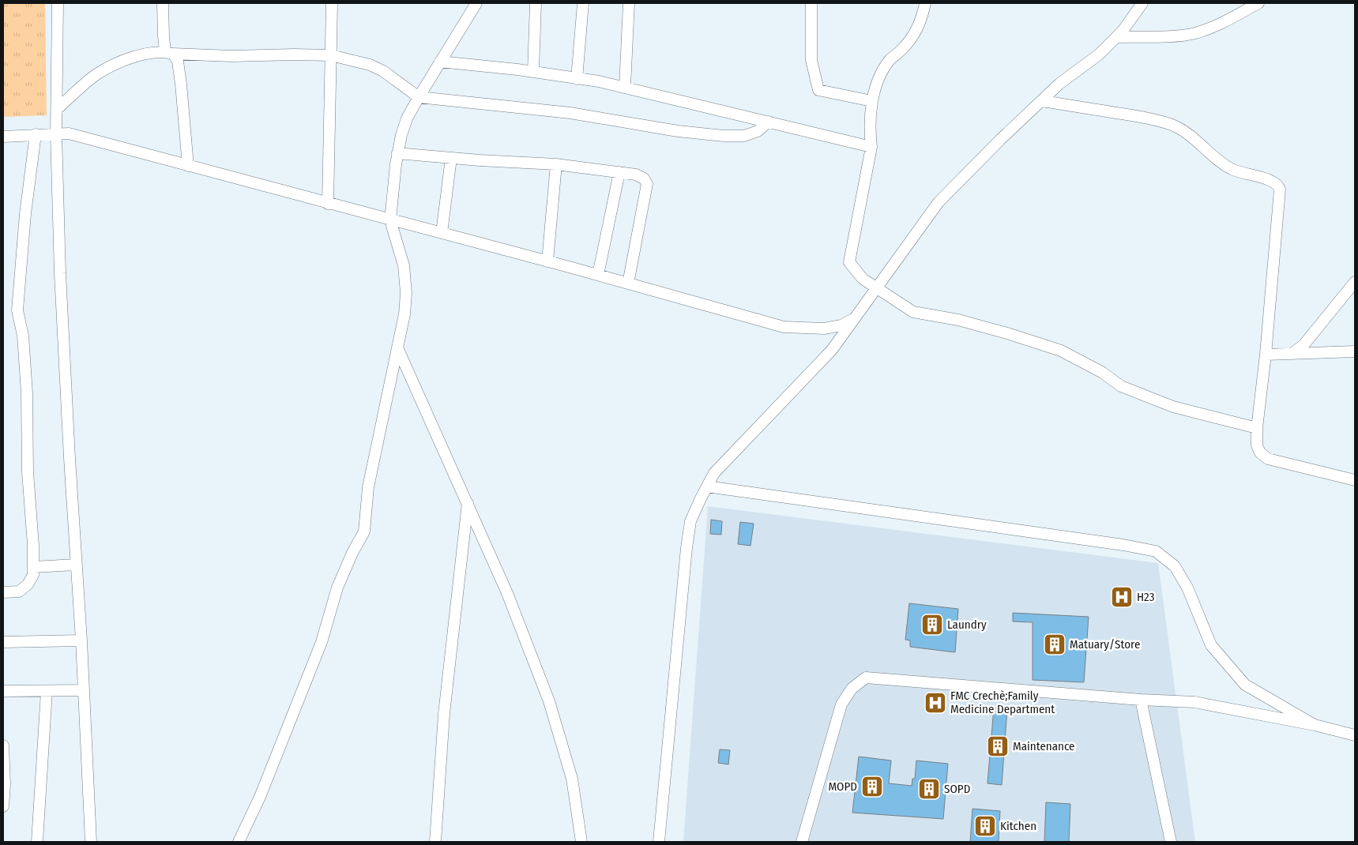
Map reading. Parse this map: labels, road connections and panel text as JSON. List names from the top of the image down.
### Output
{
  "places": {
    "hospital": ["H23", "FMC Crechè;Family Medicine Department"],
    "building": [
      "Laundry",
      "Matuary/Store",
      "Maintenance",
      "MOPD",
      "SOPD",
      "Kitchen"
    ]
  }
}
